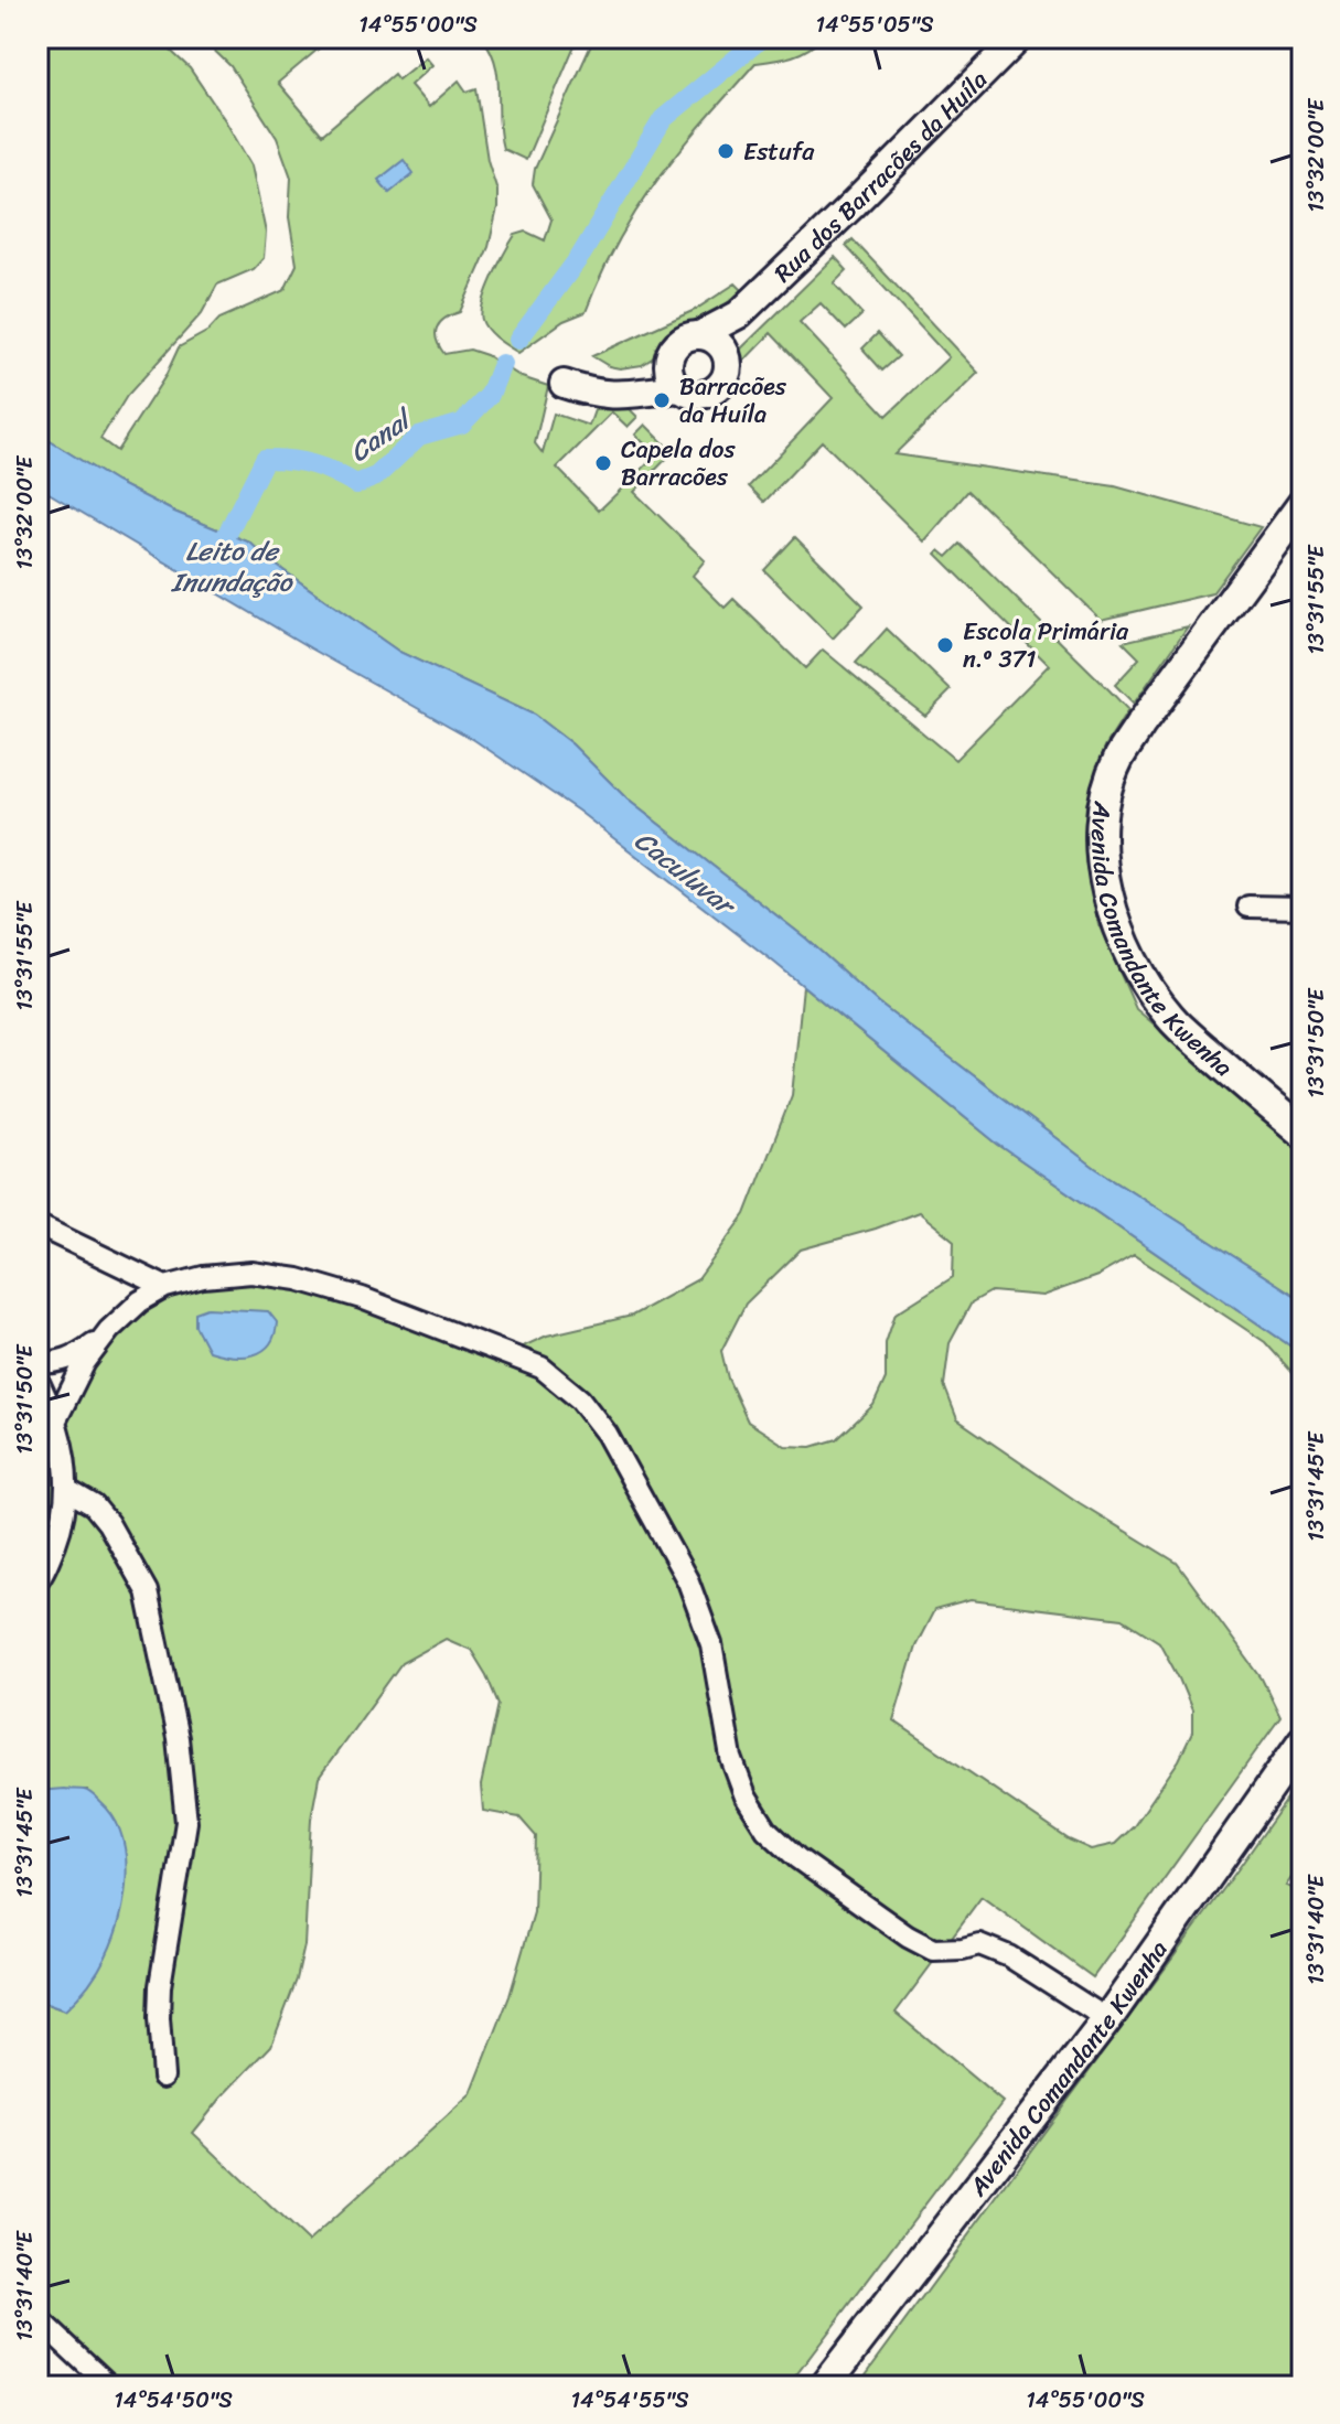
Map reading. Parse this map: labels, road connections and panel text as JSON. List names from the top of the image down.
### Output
{
  "streets": {
    "main road": ["Avenida Comandante Kwenha"],
    "street": ["Rua dos Barracões da Huíla"]
  },
  "water": ["Canal", "Leito de Inundação", "Caculuvar"],
  "places": [
    "Estufa",
    "Barracões da Huíla",
    "Capela dos Barracões",
    "Escola Primária n.º 371"
  ],
  "coordinates": [
    "14°55'00\"S",
    "14°55'05\"S",
    "13°32'00\"E",
    "13°31'55\"E",
    "13°31'50\"E",
    "13°31'45\"E",
    "13°31'40\"E",
    "14°54'50\"S",
    "14°54'55\"S"
  ]
}
